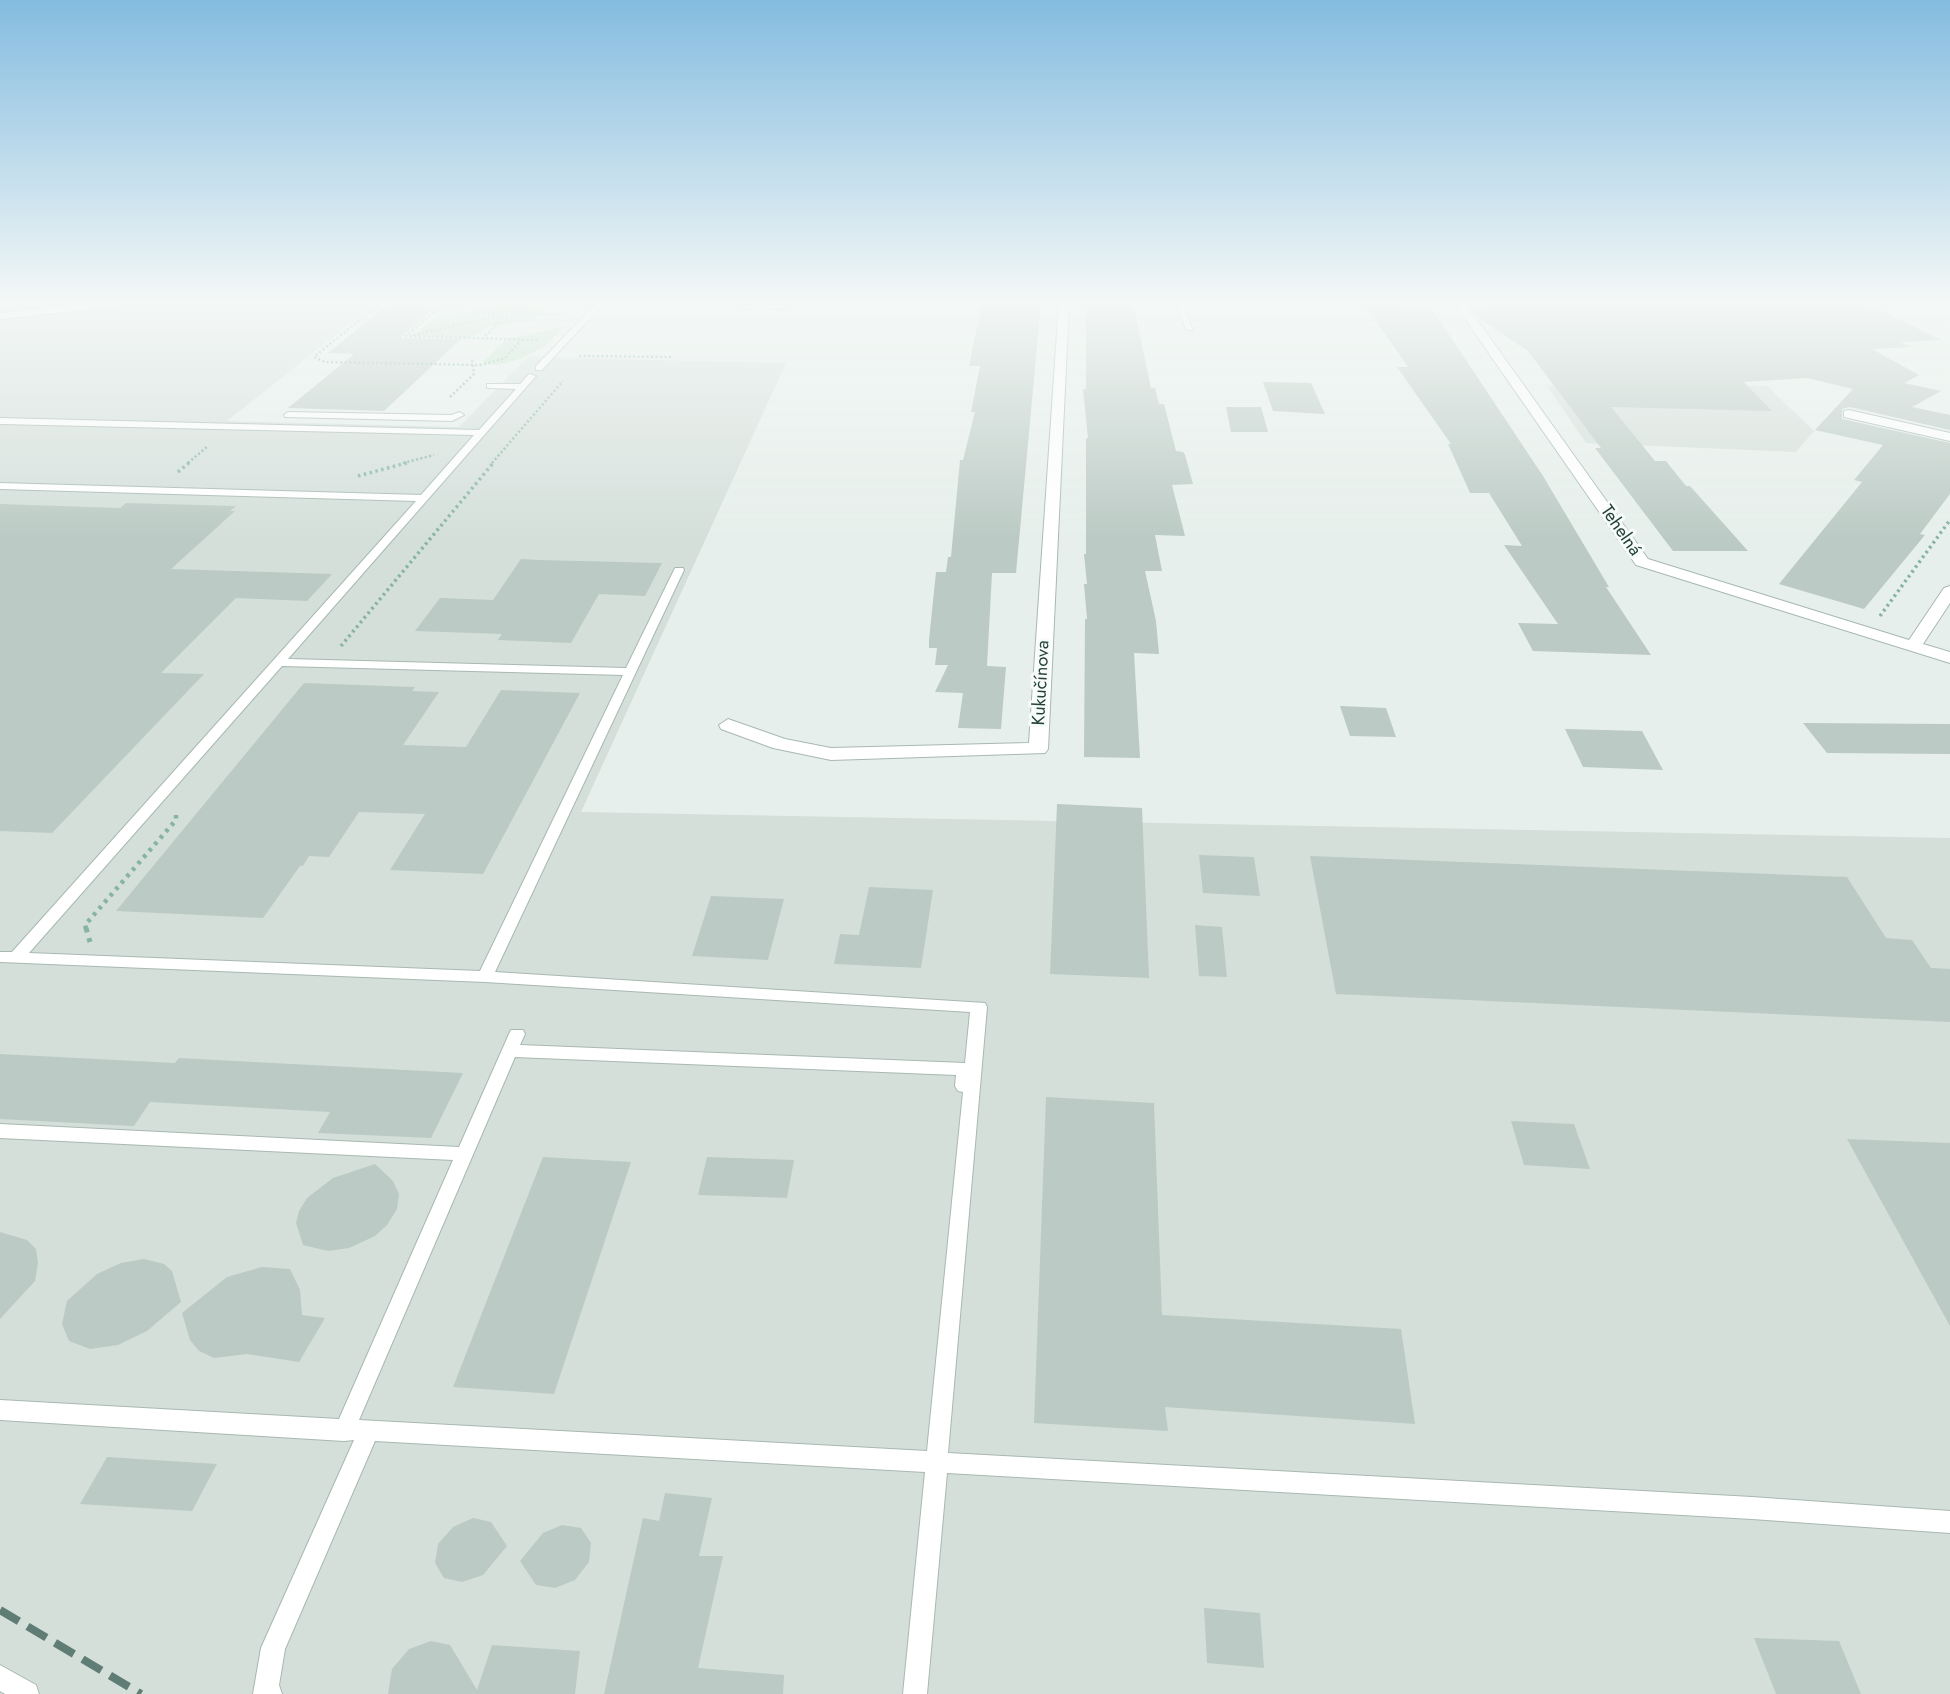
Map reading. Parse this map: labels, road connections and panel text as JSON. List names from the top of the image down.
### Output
{
  "streets": {
    "street": ["Tehelná", "Kukučínova"]
  }
}
